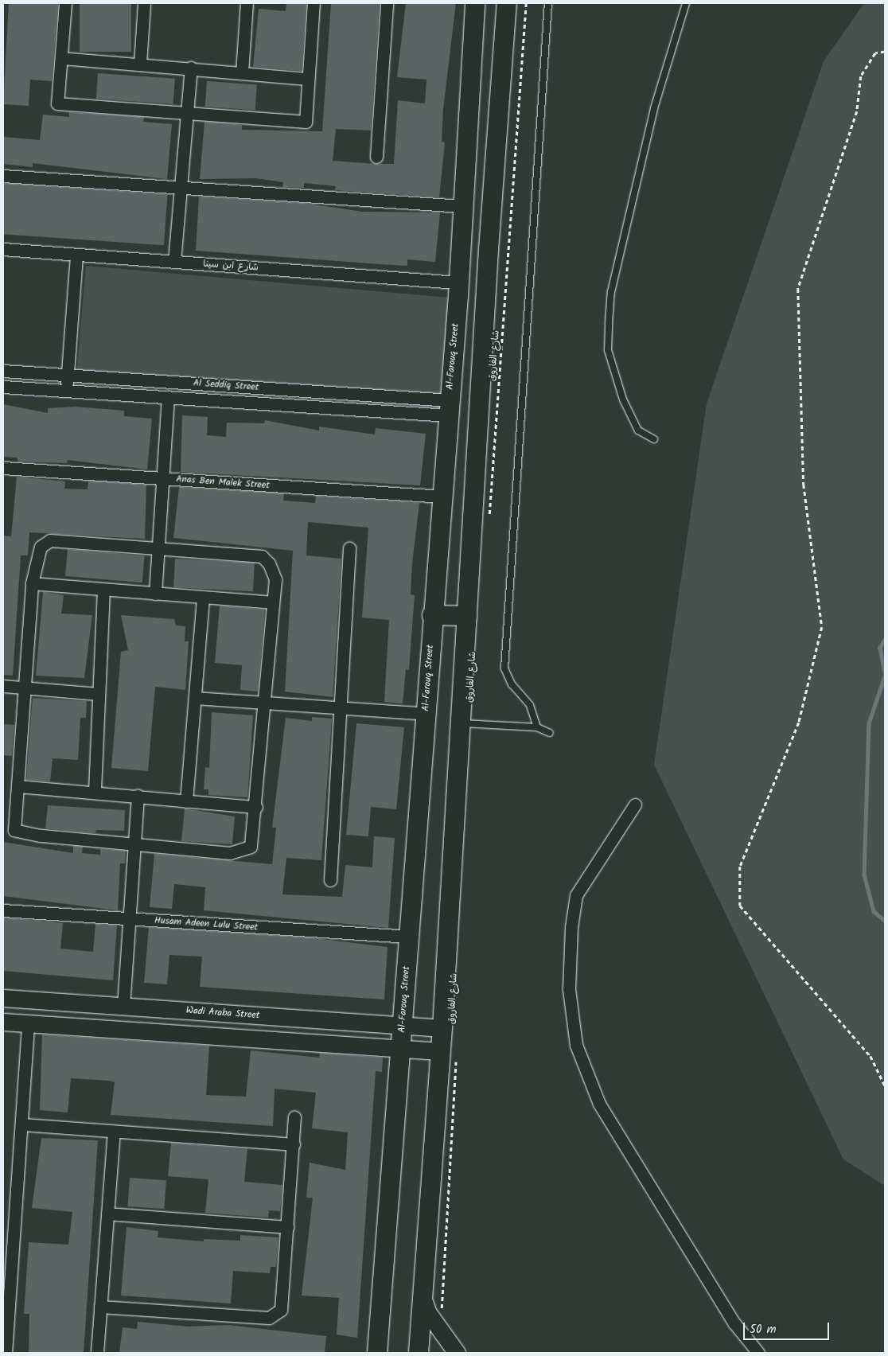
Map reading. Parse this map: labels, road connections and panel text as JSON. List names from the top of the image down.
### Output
{
  "streets": {
    "main road": ["Al-Farouq Street", "Wadi Araba Street"],
    "street": [
      "شارع ابن سينا",
      "Al Seddiq Street",
      "Anas Ben Malek Street",
      "Husam Adeen Lulu Street"
    ],
    "path": ["شارع الفاروق"]
  },
  "crossings": [
    ["شارع ابن سينا", "Al-Farouq Street"],
    ["Al-Farouq Street", "Al Seddiq Street"],
    ["Al-Farouq Street", "Anas Ben Malek Street"],
    ["Al-Farouq Street", "Husam Adeen Lulu Street"],
    ["Al-Farouq Street", "Wadi Araba Street"]
  ],
  "scale_bar": "50 m"
}
